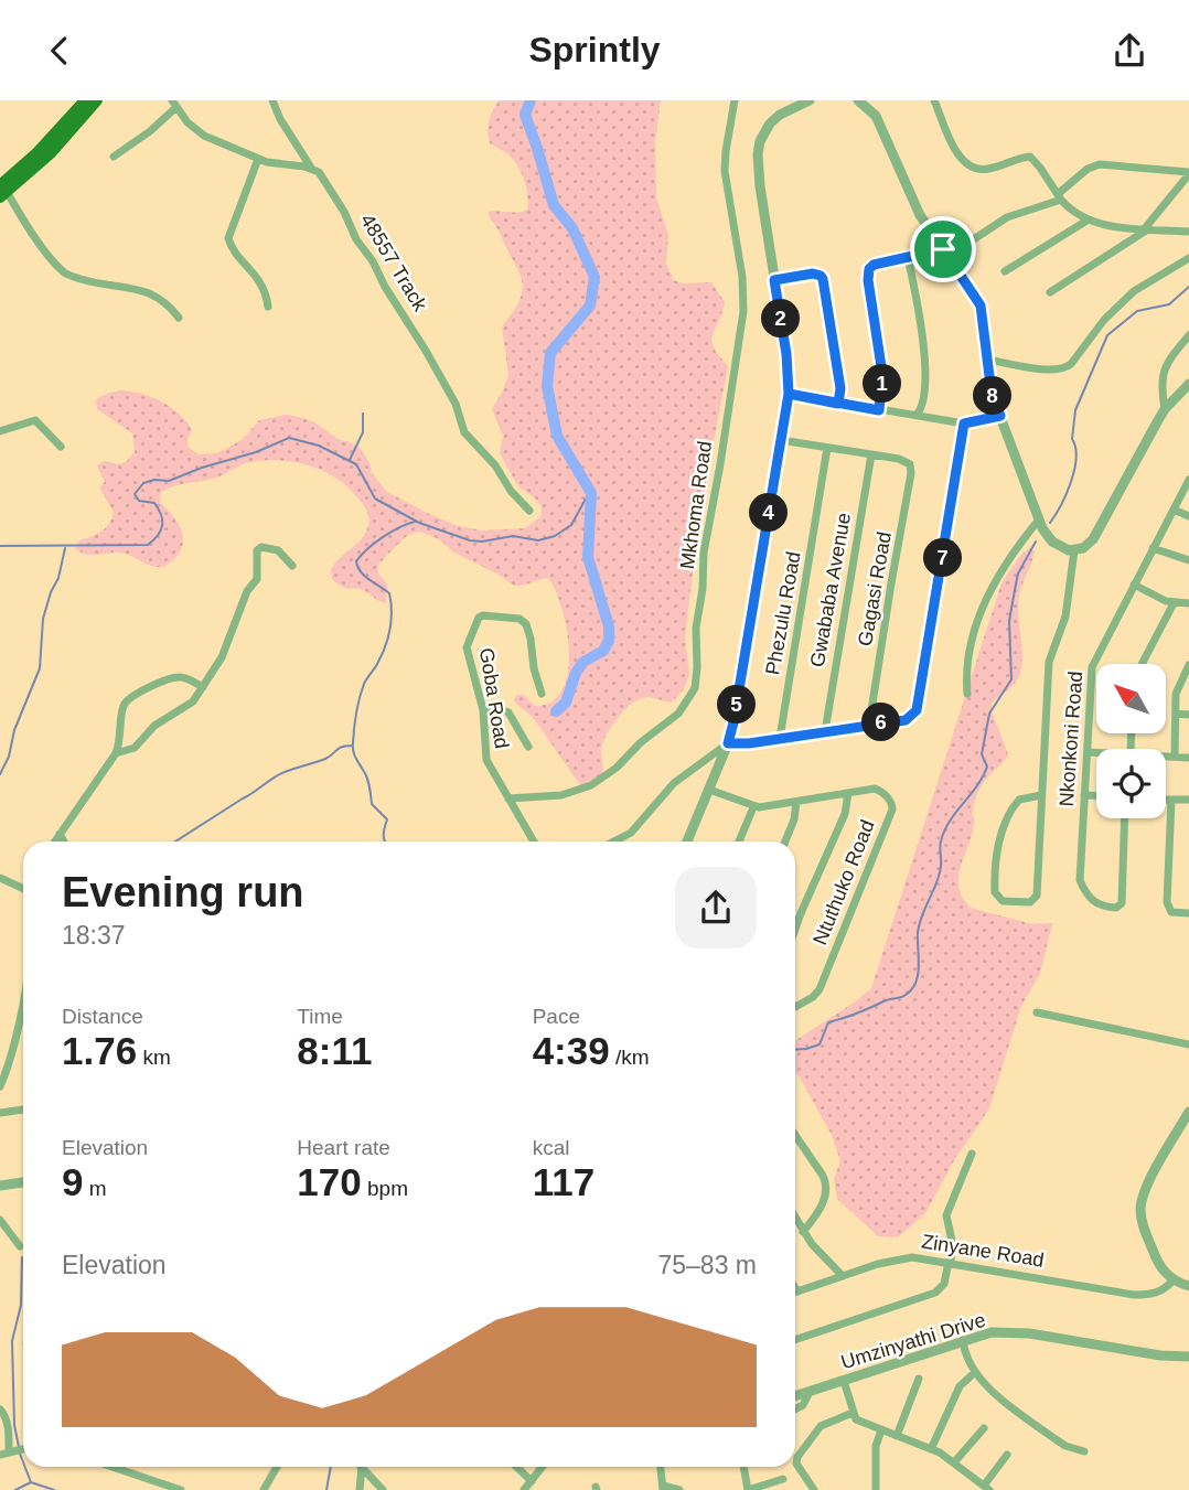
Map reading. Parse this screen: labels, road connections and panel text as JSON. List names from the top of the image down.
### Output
{
  "streets": {
    "street": [
      "48557 Track",
      "Mkhoma Road",
      "Gagasi Road",
      "Gwababa Avenue",
      "Phezulu Road",
      "Goba Road",
      "Nkonkoni Road",
      "Ntuthuko Road",
      "Zinyane Road",
      "Umzinyathi Drive"
    ]
  },
  "crossings": [
    ["Mkhoma Road", "Goba Road"],
    ["Gagasi Road", "Gwababa Avenue"]
  ],
  "north": "top left",
  "page": {
    "header": "Sprintly",
    "pins": [
      "2",
      "1",
      "8",
      "4",
      "7",
      "5",
      "6"
    ],
    "heading": ["Evening run", "18:37"],
    "stats": [
      ["Distance", "1.76 km"],
      ["Time", "8:11"],
      ["Pace", "4:39 /km"],
      ["Elevation", "9 m"],
      ["Heart rate", "170 bpm"],
      ["kcal", "117"]
    ],
    "chart": ["Elevation", "75–83 m"]
  }
}
